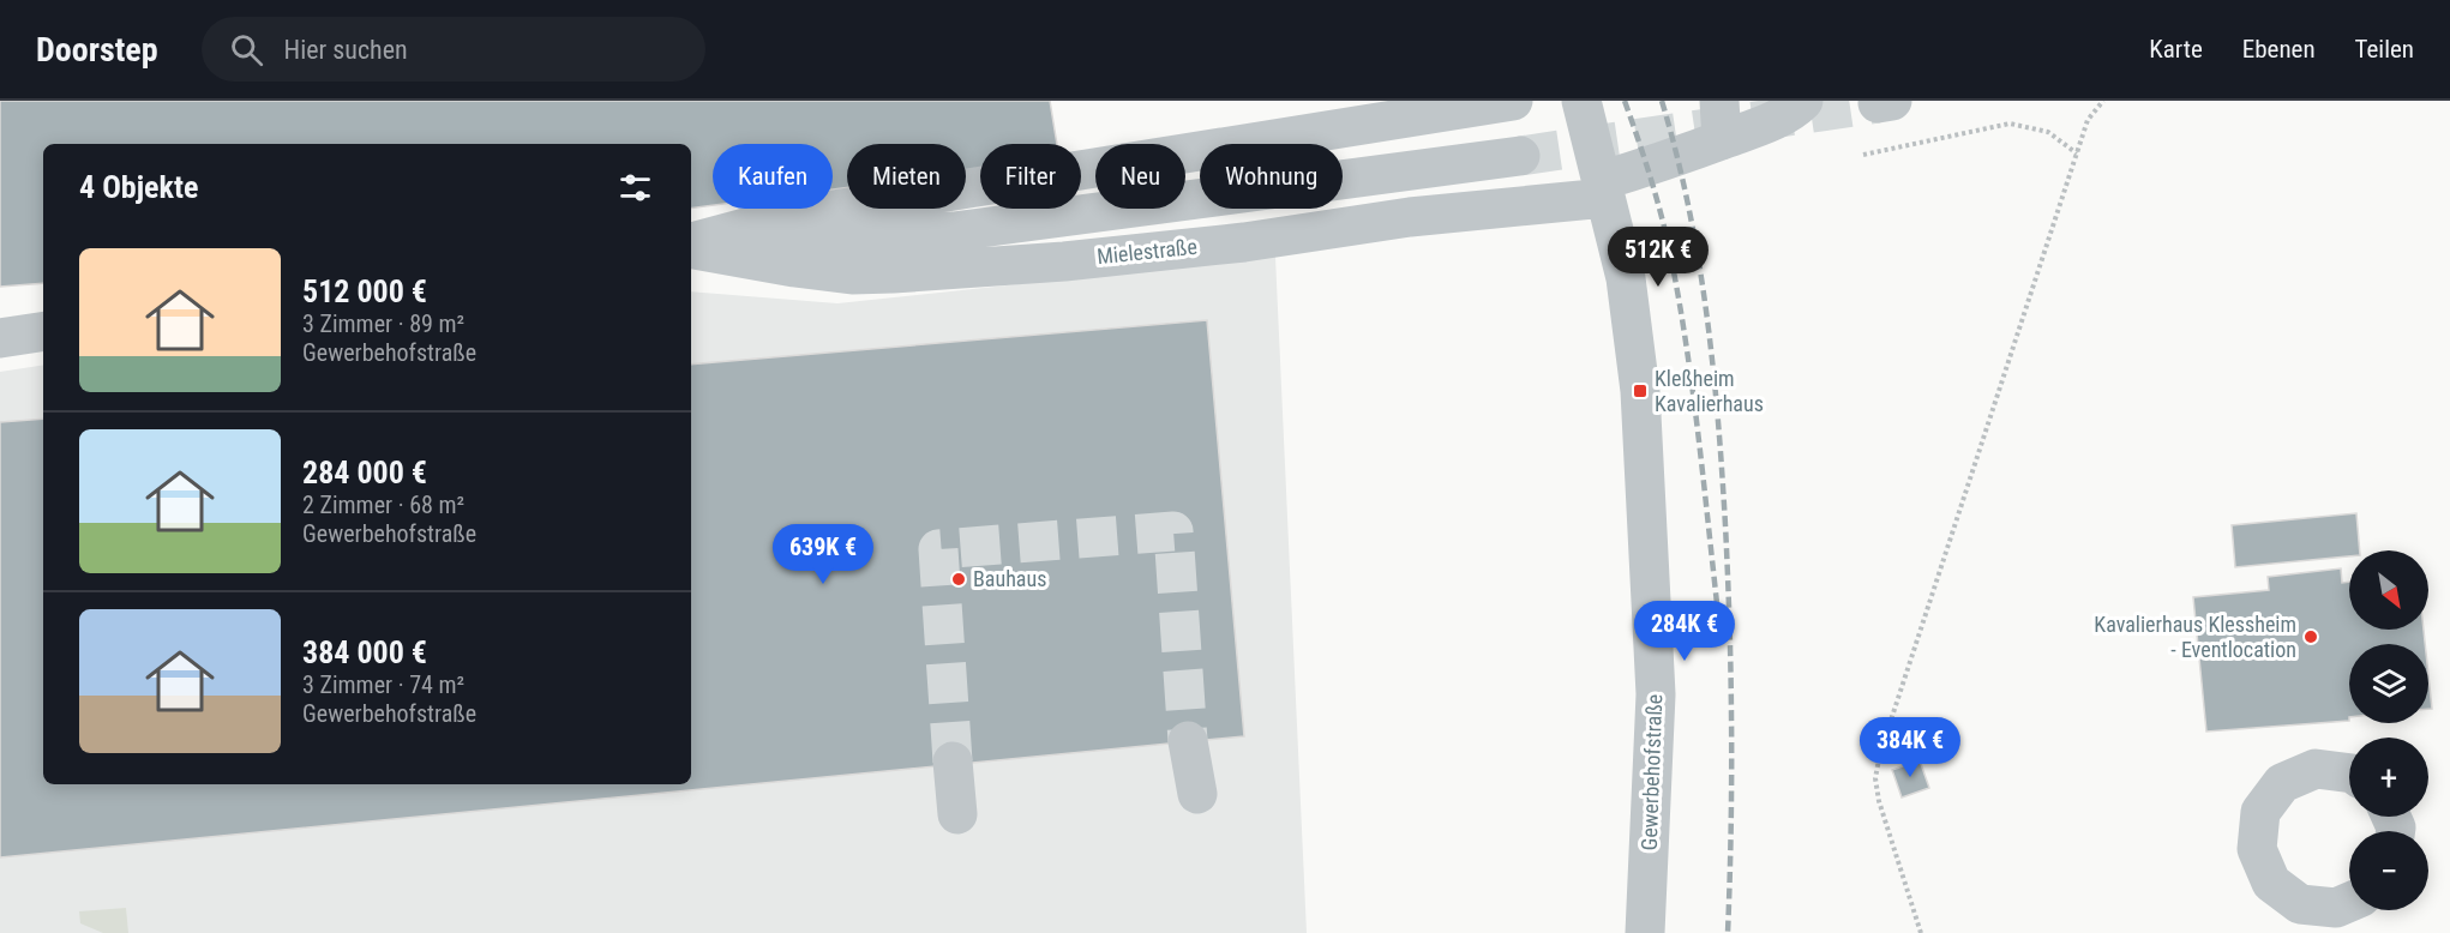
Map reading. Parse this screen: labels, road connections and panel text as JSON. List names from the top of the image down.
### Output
{
  "streets": {
    "street": ["Mielestraße", "Gewerbehofstraße"]
  },
  "crossings": [
    ["Mielestraße", "Gewerbehofstraße"]
  ],
  "places": {
    "transit": ["Kleßheim Kavalierhaus"],
    "other": ["Bauhaus", "Kavalierhaus Klessheim - Eventlocation"]
  },
  "north": "bottom right",
  "page": {
    "header": "Doorstep",
    "search": "Hier suchen",
    "nav": ["Karte", "Ebenen", "Teilen"],
    "chip": [
      "Kaufen",
      "Mieten",
      "Filter",
      "Neu",
      "Wohnung"
    ],
    "heading": "4 Objekte",
    "price": [
      "512K €",
      "639K €",
      "284K €",
      "384K €"
    ],
    "list": [
      {
        "name": "512 000 €",
        "note": "3 Zimmer · 89 m² · Gewerbehofstraße"
      },
      {
        "name": "284 000 €",
        "note": "2 Zimmer · 68 m² · Gewerbehofstraße"
      },
      {
        "name": "384 000 €",
        "note": "3 Zimmer · 74 m² · Gewerbehofstraße"
      }
    ],
    "map_buttons": ["+", "−"]
  }
}
